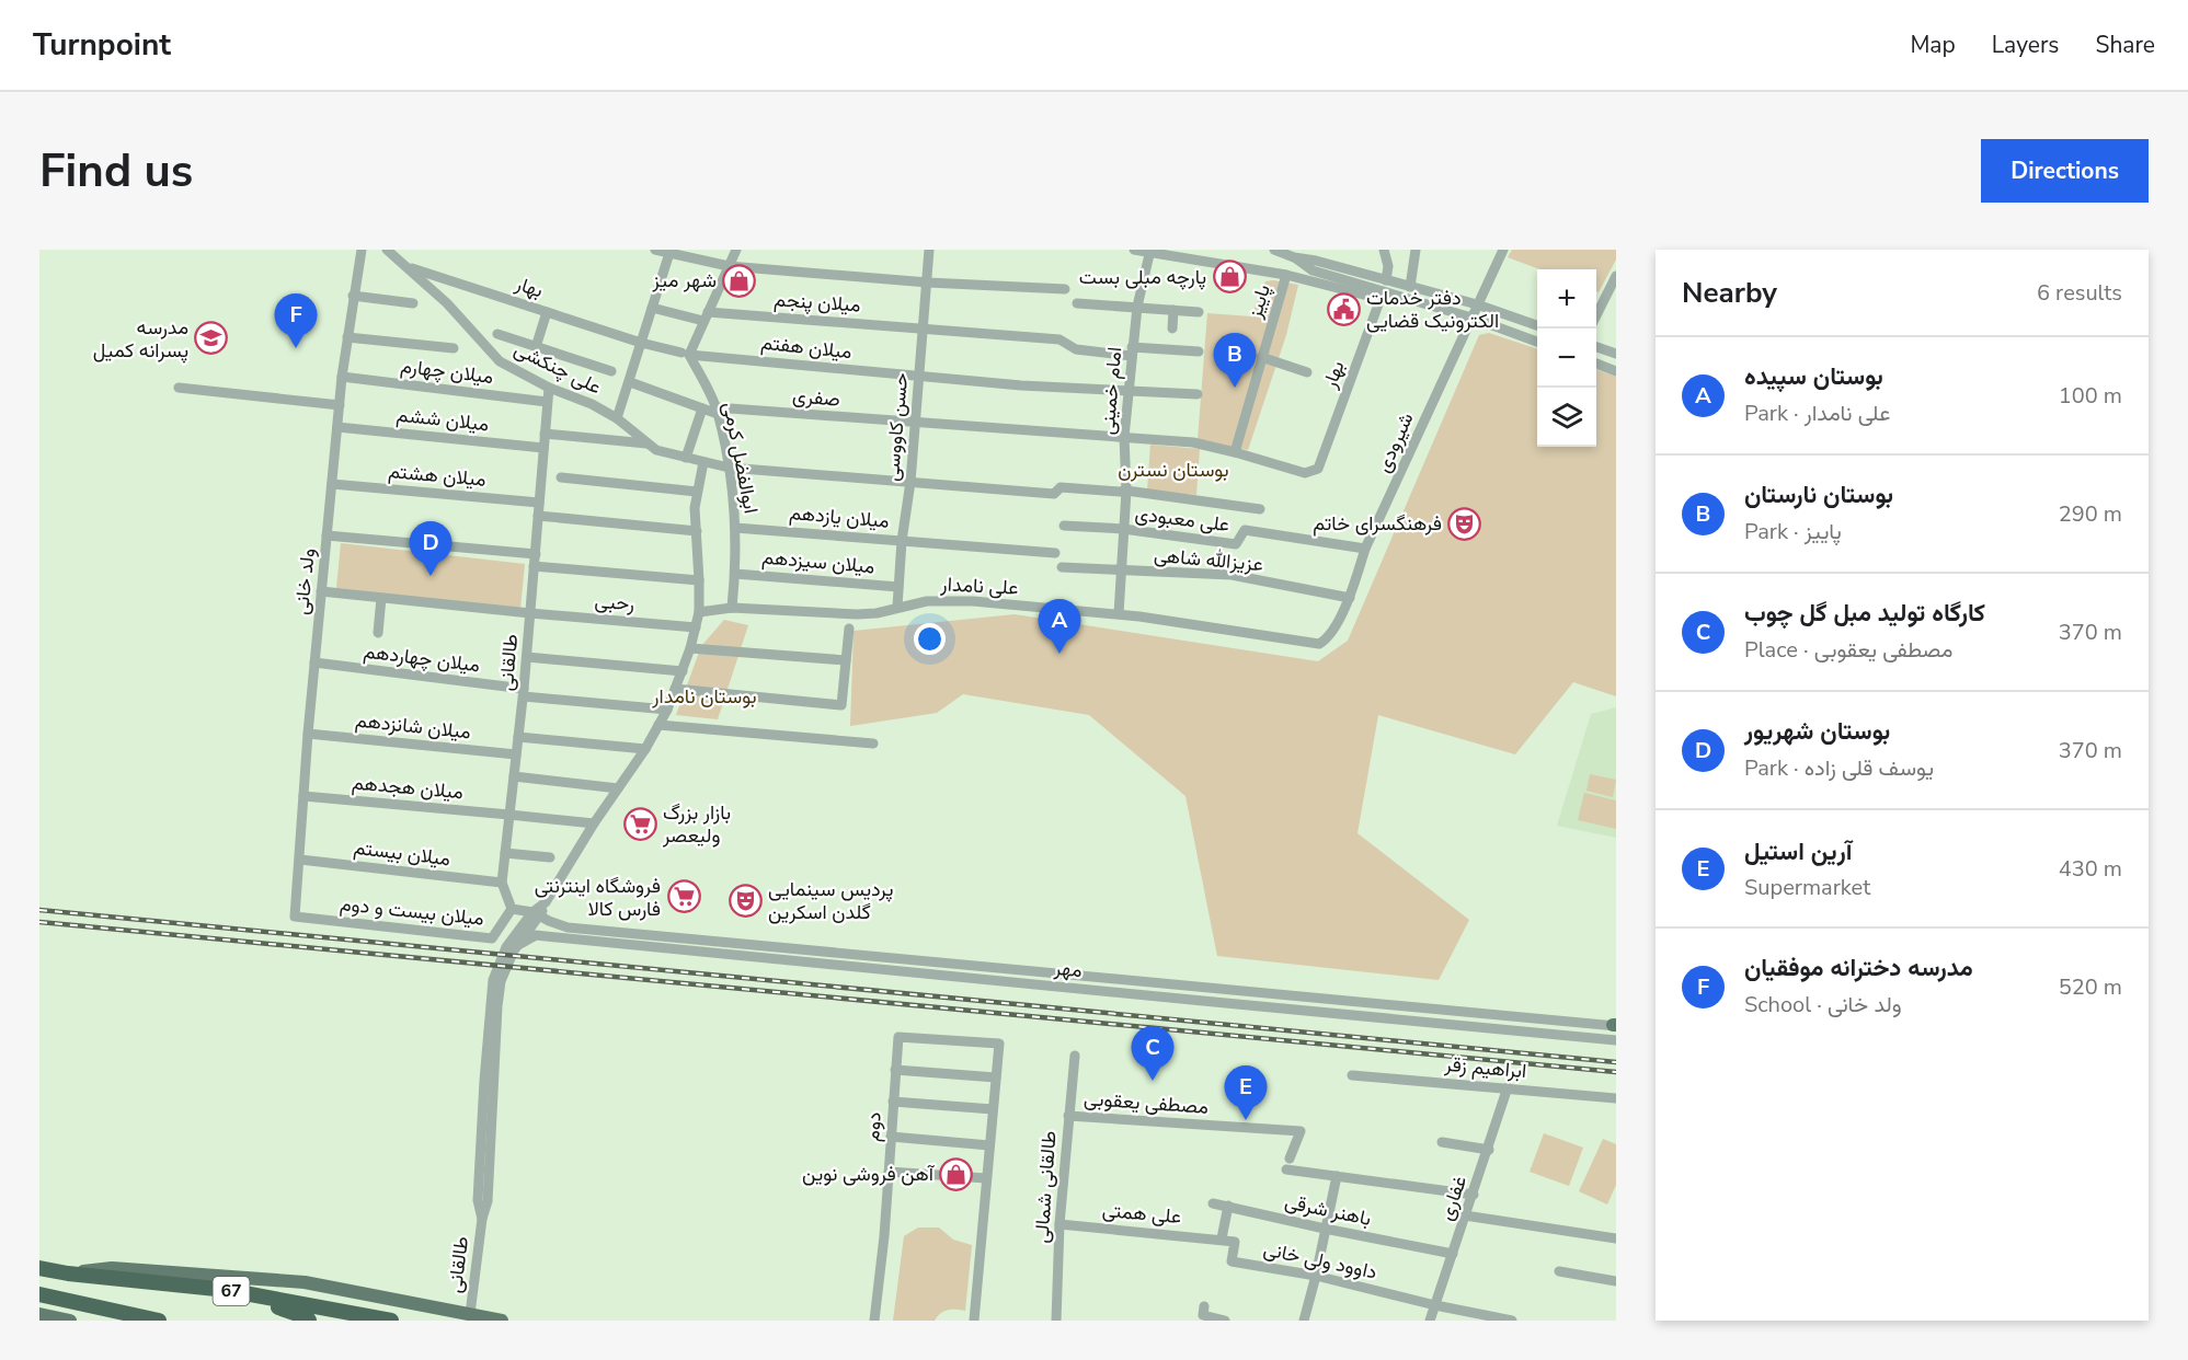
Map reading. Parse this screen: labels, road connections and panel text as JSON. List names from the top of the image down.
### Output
{
  "streets": {
    "highway": ["67"],
    "street": [
      "بهار",
      "پاییز",
      "میلان پنجم",
      "میلان هفتم",
      "علی چنکشی",
      "میلان چهارم",
      "امام خمینی",
      "صفری",
      "میلان ششم",
      "حسن کاووسی",
      "شیرودی",
      "ابوالفضل کرمی",
      "میلان هشتم",
      "میلان یازدهم",
      "علی معبودی",
      "عزیزالله شاهی",
      "میلان سیزدهم",
      "ولد خانی",
      "علی نامدار",
      "رحبی",
      "میلان چهاردهم",
      "طالقانی",
      "میلان شانزدهم",
      "میلان هجدهم",
      "میلان بیستم",
      "میلان بیست و دوم",
      "مهر",
      "ابراهیم زقر",
      "مصطفی یعقوبی",
      "دوم",
      "طالقانی شمالی",
      "غفاری",
      "باهنر شرقی",
      "علی همتی",
      "داوود ولی خانی"
    ]
  },
  "crossings": [
    ["بهار", "پاییز"],
    ["بهار", "میلان هفتم"],
    ["بهار", "علی چنکشی"],
    ["بهار", "ابوالفضل کرمی"],
    ["میلان پنجم", "امام خمینی"],
    ["میلان پنجم", "حسن کاووسی"],
    ["میلان هفتم", "حسن کاووسی"],
    ["میلان هفتم", "ابوالفضل کرمی"],
    ["علی چنکشی", "امام خمینی"],
    ["علی چنکشی", "حسن کاووسی"],
    ["علی چنکشی", "ابوالفضل کرمی"],
    ["علی چنکشی", "طالقانی"],
    ["میلان چهارم", "ولد خانی"],
    ["میلان چهارم", "طالقانی"],
    ["امام خمینی", "علی معبودی"],
    ["امام خمینی", "عزیزالله شاهی"],
    ["امام خمینی", "علی نامدار"],
    ["صفری", "حسن کاووسی"],
    ["صفری", "ابوالفضل کرمی"],
    ["میلان ششم", "ولد خانی"],
    ["میلان ششم", "طالقانی"],
    ["حسن کاووسی", "میلان یازدهم"],
    ["حسن کاووسی", "میلان سیزدهم"],
    ["حسن کاووسی", "علی نامدار"],
    ["شیرودی", "علی معبودی"],
    ["شیرودی", "عزیزالله شاهی"],
    ["شیرودی", "علی نامدار"],
    ["ابوالفضل کرمی", "میلان یازدهم"],
    ["ابوالفضل کرمی", "میلان سیزدهم"],
    ["ابوالفضل کرمی", "علی نامدار"],
    ["میلان هشتم", "ولد خانی"],
    ["میلان هشتم", "طالقانی"],
    ["عزیزالله شاهی", "علی نامدار"],
    ["ولد خانی", "رحبی"],
    ["ولد خانی", "میلان چهاردهم"],
    ["ولد خانی", "میلان شانزدهم"],
    ["ولد خانی", "میلان هجدهم"],
    ["ولد خانی", "میلان بیستم"],
    ["ولد خانی", "میلان بیست و دوم"],
    ["رحبی", "طالقانی"],
    ["میلان چهاردهم", "طالقانی"],
    ["طالقانی", "میلان شانزدهم"],
    ["طالقانی", "میلان هجدهم"],
    ["طالقانی", "میلان بیستم"],
    ["طالقانی", "میلان بیست و دوم"],
    ["طالقانی", "مهر"],
    ["ابراهیم زقر", "غفاری"],
    ["مصطفی یعقوبی", "طالقانی شمالی"],
    ["طالقانی شمالی", "علی همتی"],
    ["غفاری", "باهنر شرقی"],
    ["غفاری", "داوود ولی خانی"],
    ["علی همتی", "داوود ولی خانی"]
  ],
  "parks": ["بوستان نسترن", "بوستان نامدار"],
  "places": {
    "shop": ["پارچه مبلی بست", "شهر میز", "آهن فروشی نوین"],
    "public building": ["دفتر خدمات الکترونیک قضایی"],
    "school or university": ["مدرسه پسرانه کمیل"],
    "theatre": ["فرهنگسرای خاتم", "پردیس سینمایی گلدن اسکرین"],
    "supermarket": ["بازار بزرگ ولیعصر", "فروشگاه اینترنتی فارس کالا"]
  },
  "page": {
    "header": "Turnpoint",
    "nav": ["Map", "Layers", "Share"],
    "buttons": "Directions",
    "title": "Find us",
    "heading": ["Nearby", "6 results"],
    "map_buttons": ["+", "−"],
    "pins": [
      "F",
      "B",
      "D",
      "A",
      "C",
      "E"
    ],
    "list": [
      {
        "mark": "A",
        "name": "بوستان سپیده",
        "note": "Park · علی نامدار",
        "value": "100 m"
      },
      {
        "mark": "B",
        "name": "بوستان نارستان",
        "note": "Park · پاییز",
        "value": "290 m"
      },
      {
        "mark": "C",
        "name": "کارگاه تولید مبل گل چوب",
        "note": "Place · مصطفی یعقوبی",
        "value": "370 m"
      },
      {
        "mark": "D",
        "name": "بوستان شهریور",
        "note": "Park · یوسف قلی زاده",
        "value": "370 m"
      },
      {
        "mark": "E",
        "name": "آرین استیل",
        "note": "Supermarket",
        "value": "430 m"
      },
      {
        "mark": "F",
        "name": "مدرسه دخترانه موفقیان",
        "note": "School · ولد خانی",
        "value": "520 m"
      }
    ]
  }
}
